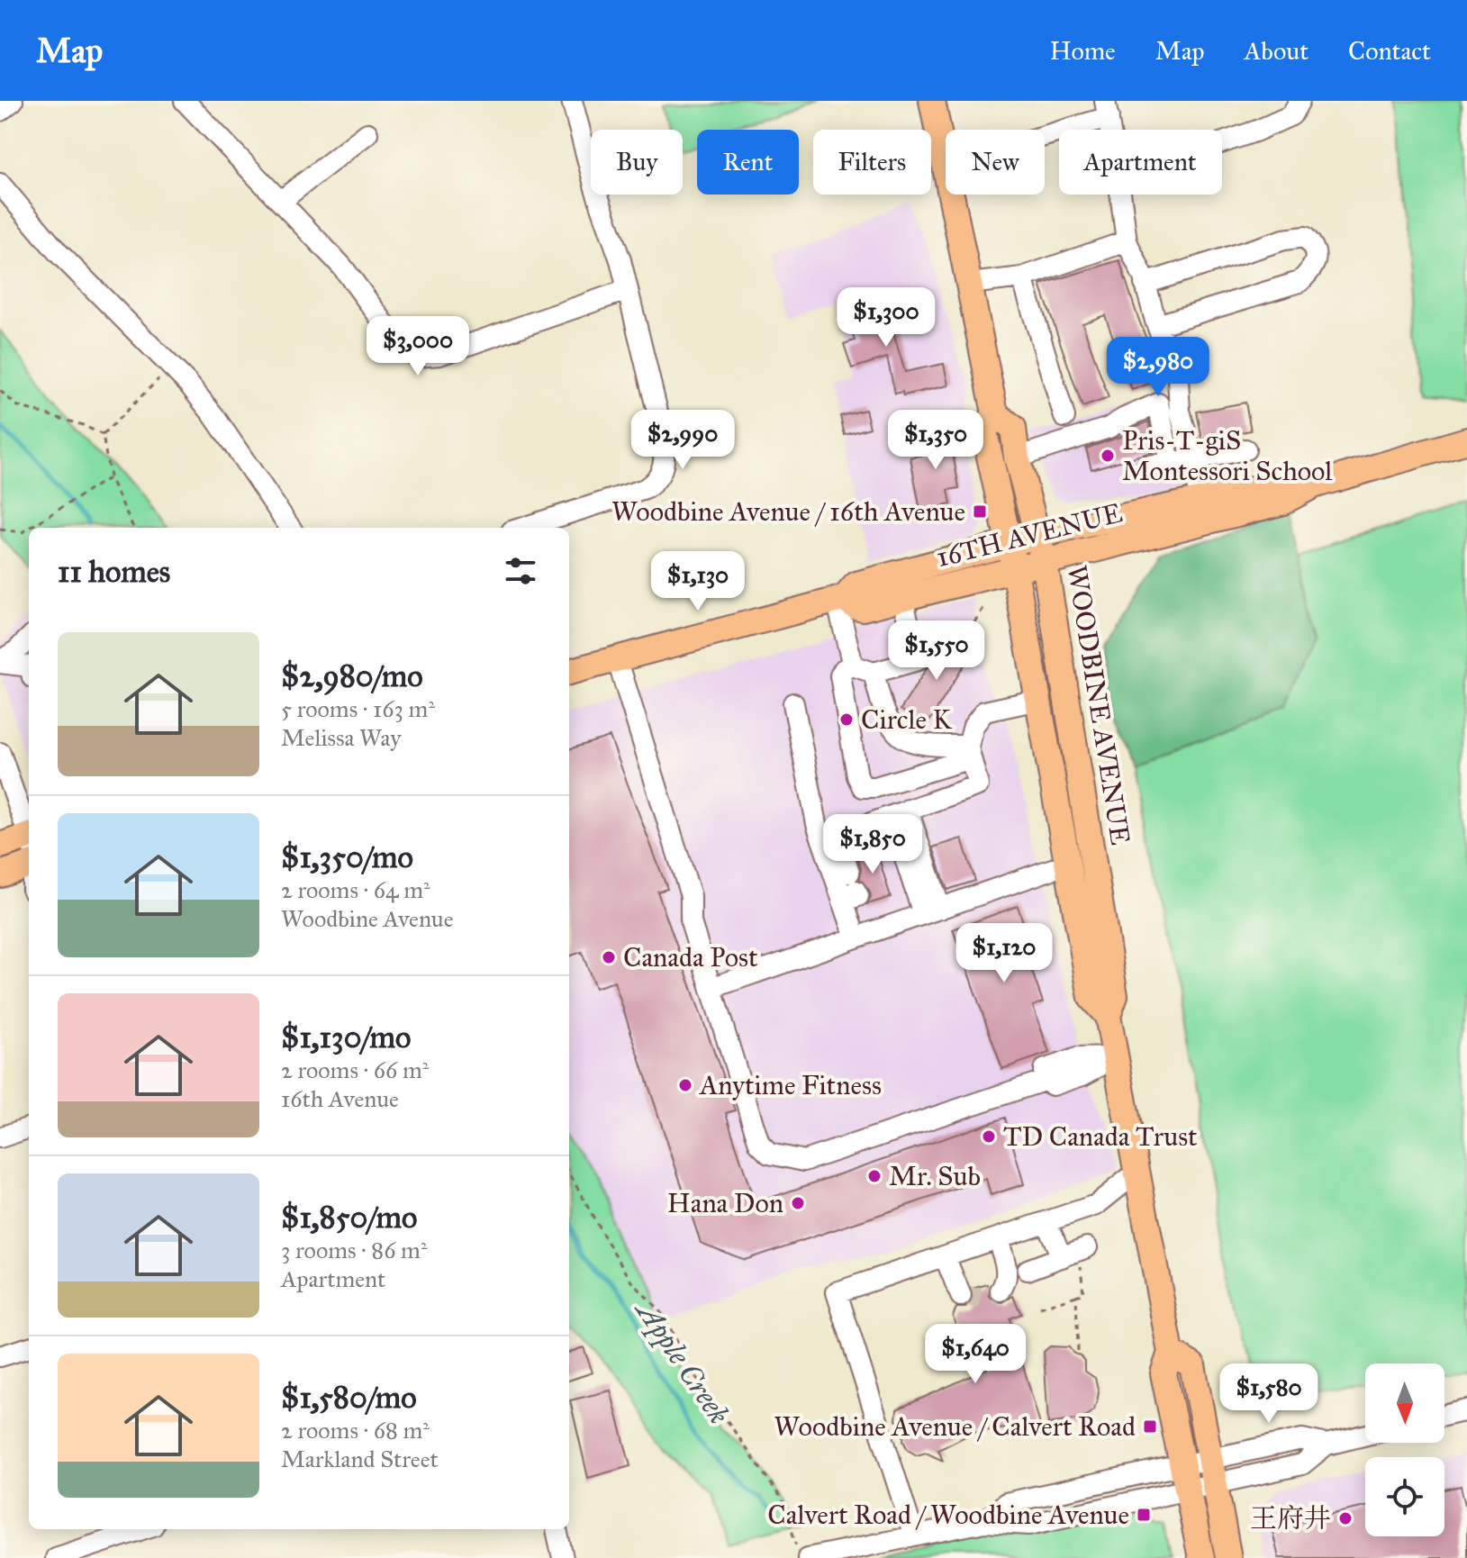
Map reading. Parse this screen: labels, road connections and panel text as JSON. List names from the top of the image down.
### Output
{
  "streets": {
    "main road": ["16TH AVENUE", "WOODBINE AVENUE"]
  },
  "crossings": [
    ["16TH AVENUE", "WOODBINE AVENUE"]
  ],
  "water": ["Apple Creek"],
  "places": {
    "other": [
      "Pris-T-giS Montessori School",
      "Circle K",
      "Canada Post",
      "Anytime Fitness",
      "TD Canada Trust",
      "Mr. Sub",
      "Hana Don",
      "王府井"
    ],
    "transit": ["Woodbine Avenue / 16th Avenue", "Woodbine Avenue / Calvert Road", "Calvert Road / Woodbine Avenue"]
  },
  "north": "bottom",
  "page": {
    "header": "Map",
    "nav": [
      "Home",
      "Map",
      "About",
      "Contact"
    ],
    "chip": [
      "Buy",
      "Rent",
      "Filters",
      "New",
      "Apartment"
    ],
    "price": [
      "$1,300",
      "$3,000",
      "$2,980",
      "$2,990",
      "$1,350",
      "$1,130",
      "$1,550",
      "$1,850",
      "$1,120",
      "$1,640",
      "$1,580"
    ],
    "heading": "11 homes",
    "list": [
      {
        "name": "$2,980/mo",
        "note": "5 rooms · 163 m² · Melissa Way"
      },
      {
        "name": "$1,350/mo",
        "note": "2 rooms · 64 m² · Woodbine Avenue"
      },
      {
        "name": "$1,130/mo",
        "note": "2 rooms · 66 m² · 16th Avenue"
      },
      {
        "name": "$1,850/mo",
        "note": "3 rooms · 86 m² · Apartment"
      },
      {
        "name": "$1,580/mo",
        "note": "2 rooms · 68 m² · Markland Street"
      }
    ]
  }
}
